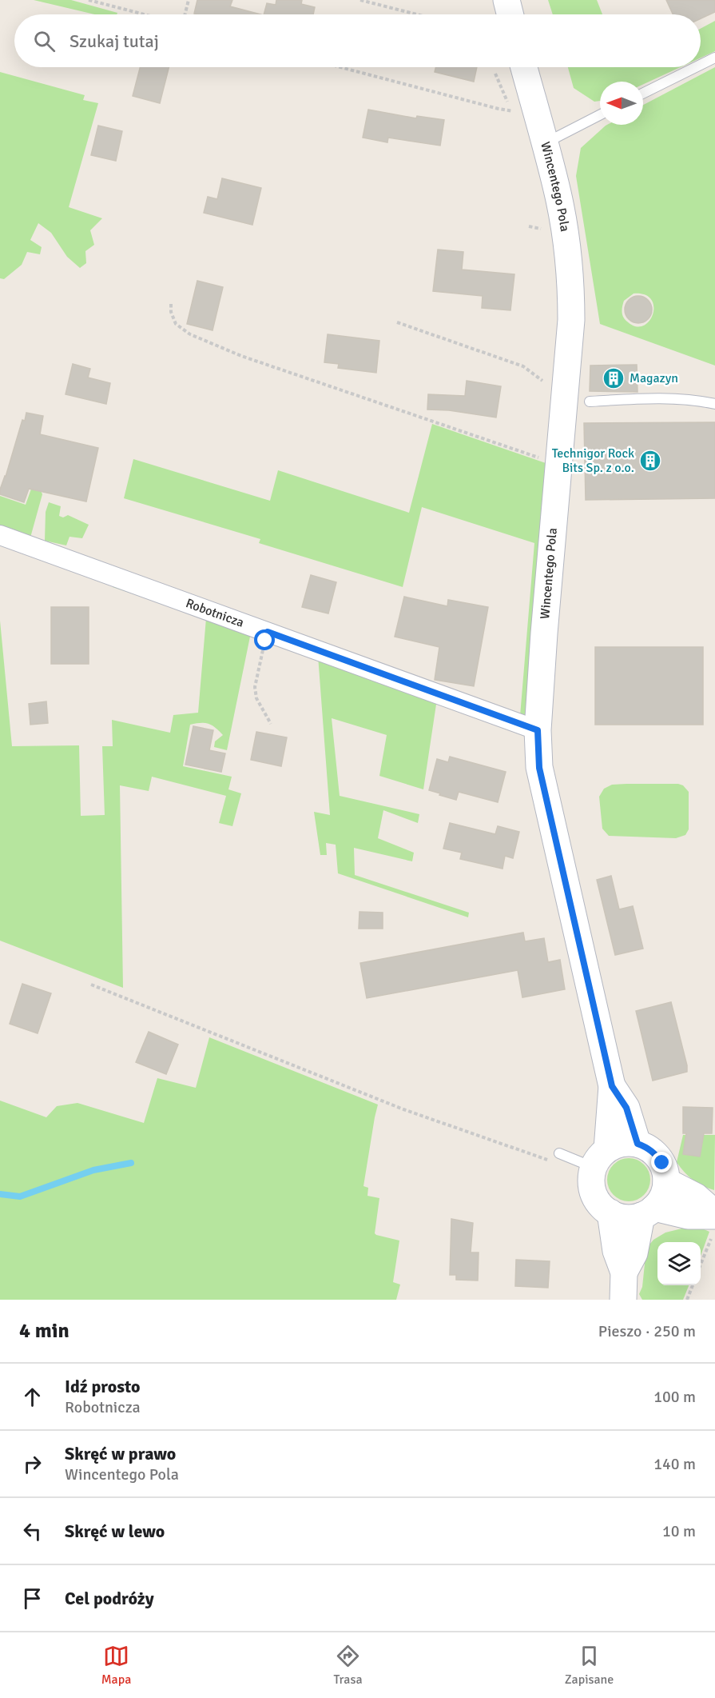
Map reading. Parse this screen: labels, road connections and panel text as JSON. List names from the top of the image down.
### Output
{
  "streets": {
    "street": ["Wincentego Pola", "Robotnicza"]
  },
  "crossings": [
    ["Wincentego Pola", "Robotnicza"]
  ],
  "places": {
    "building": ["Magazyn", "Technigor Rock Bits Sp. z o.o."]
  },
  "north": "left",
  "page": {
    "search": "Szukaj tutaj",
    "heading": ["4 min", "Pieszo · 250 m"],
    "list": [
      ["Idź prosto", "Robotnicza", "100 m"],
      ["Skręć w prawo", "Wincentego Pola", "140 m"],
      ["Skręć w lewo", "10 m"],
      "Cel podróży"
    ],
    "nav": ["Mapa", "Trasa", "Zapisane"]
  }
}
